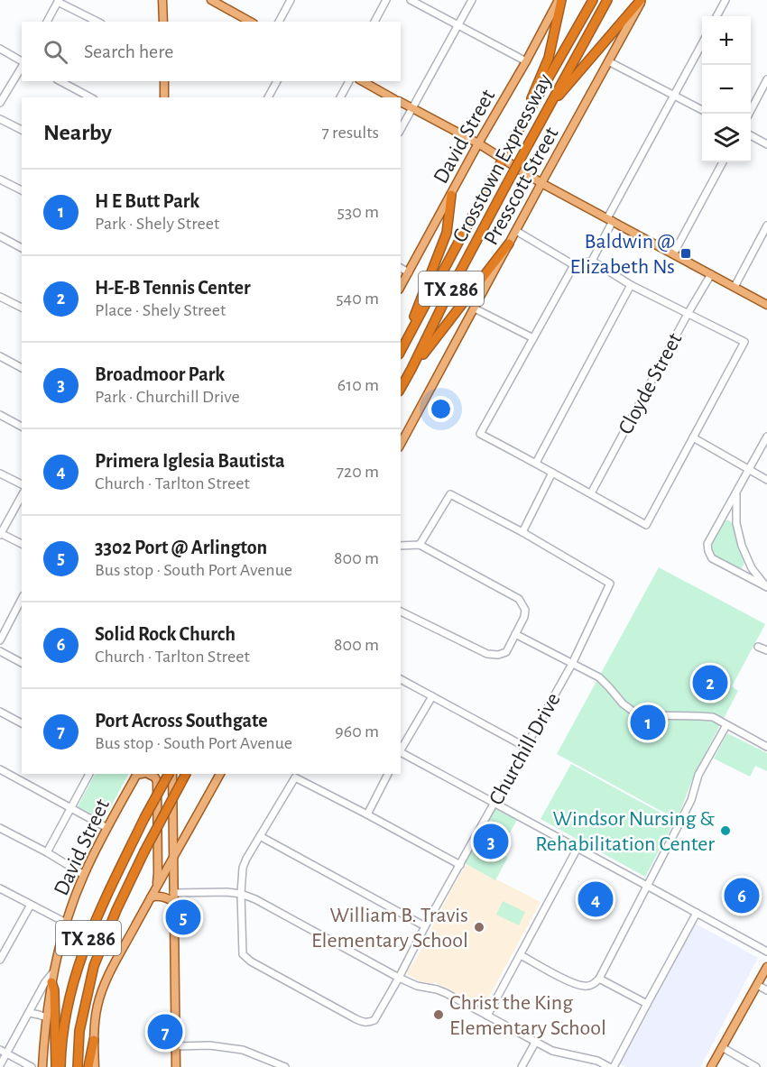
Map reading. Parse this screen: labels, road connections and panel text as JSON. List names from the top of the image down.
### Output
{
  "streets": {
    "highway": ["Crosstown Expressway", "TX 286"],
    "main road": ["David Street", "Presscott Street"],
    "street": ["Cloyde Street", "Churchill Drive"]
  },
  "places": {
    "transit": ["Baldwin @ Elizabeth Ns"],
    "other": ["Windsor Nursing & Rehabilitation Center", "William B. Travis Elementary School", "Christ the King Elementary School"]
  },
  "page": {
    "map_buttons": ["+", "−"],
    "search": "Search here",
    "heading": ["Nearby", "7 results"],
    "list": [
      {
        "mark": "1",
        "name": "H E Butt Park",
        "note": "Park · Shely Street",
        "value": "530 m"
      },
      {
        "mark": "2",
        "name": "H-E-B Tennis Center",
        "note": "Place · Shely Street",
        "value": "540 m"
      },
      {
        "mark": "3",
        "name": "Broadmoor Park",
        "note": "Park · Churchill Drive",
        "value": "610 m"
      },
      {
        "mark": "4",
        "name": "Primera Iglesia Bautista",
        "note": "Church · Tarlton Street",
        "value": "720 m"
      },
      {
        "mark": "5",
        "name": "3302 Port @ Arlington",
        "note": "Bus stop · South Port Avenue",
        "value": "800 m"
      },
      {
        "mark": "6",
        "name": "Solid Rock Church",
        "note": "Church · Tarlton Street",
        "value": "800 m"
      },
      {
        "mark": "7",
        "name": "Port Across Southgate",
        "note": "Bus stop · South Port Avenue",
        "value": "960 m"
      }
    ],
    "pins": [
      "2",
      "1",
      "3",
      "6",
      "4",
      "5",
      "7"
    ]
  }
}
